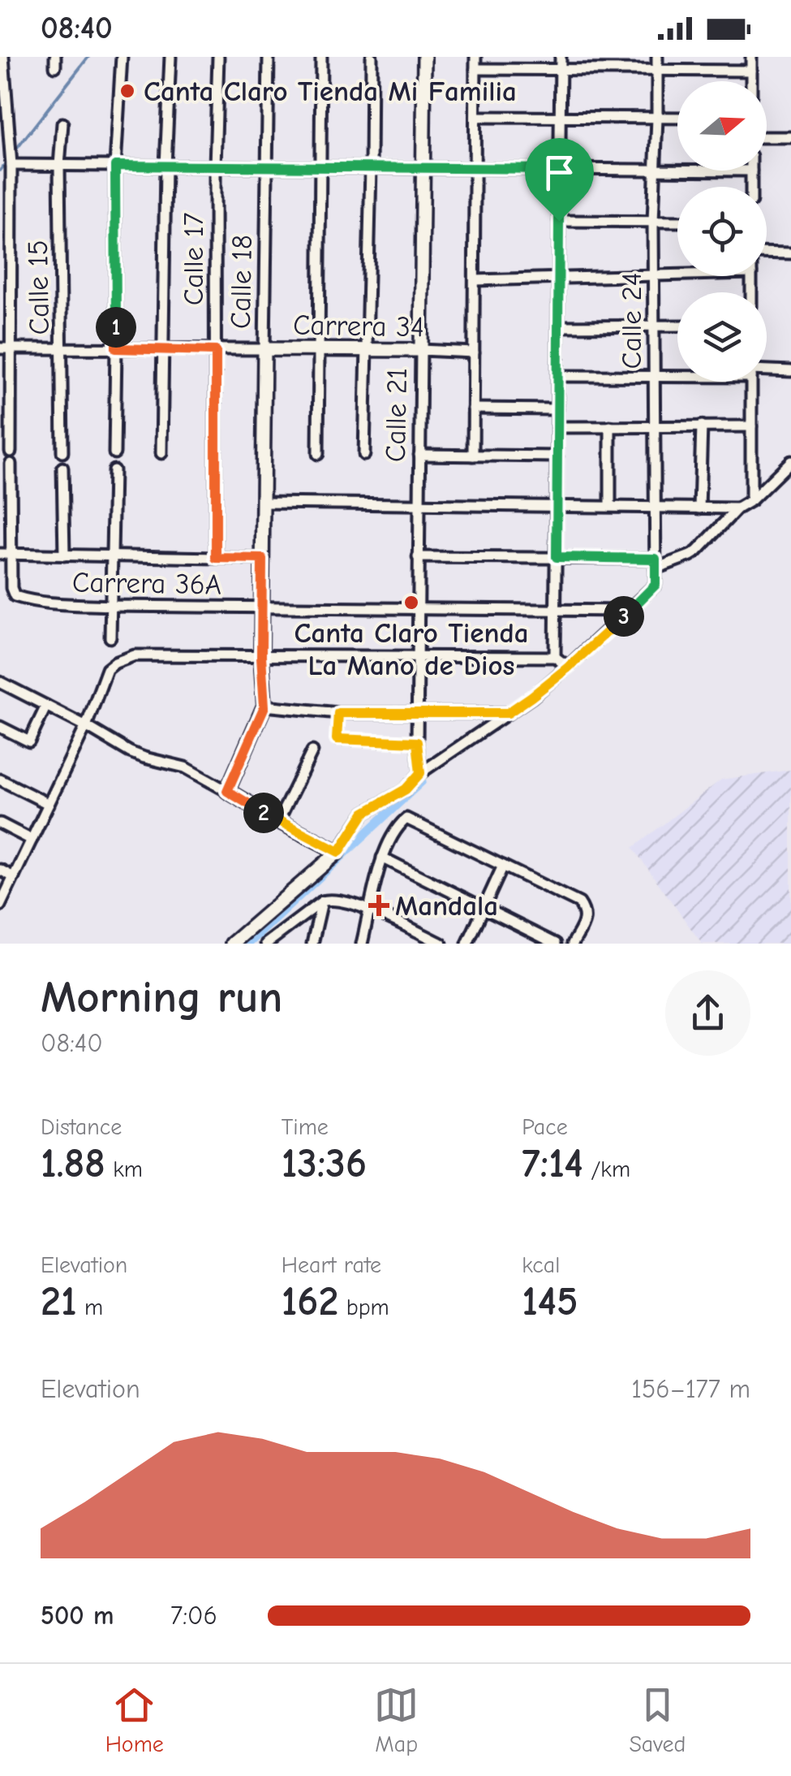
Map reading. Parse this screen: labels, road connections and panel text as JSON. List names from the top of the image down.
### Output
{
  "streets": {
    "street": [
      "Calle 17",
      "Calle 18",
      "Calle 15",
      "Calle 24",
      "Carrera 34",
      "Calle 21",
      "Carrera 36A"
    ]
  },
  "crossings": [
    ["Calle 17", "Carrera 34"],
    ["Calle 18", "Carrera 34"],
    ["Calle 18", "Carrera 36A"],
    ["Calle 15", "Carrera 34"],
    ["Calle 24", "Carrera 36A"],
    ["Carrera 34", "Calle 21"],
    ["Calle 21", "Carrera 36A"]
  ],
  "places": {
    "other": ["Canta Claro Tienda Mi Familia", "Canta Claro Tienda La Mano de Dios"],
    "health": ["Mandala"]
  },
  "north": "right",
  "page": {
    "status": "08:40",
    "pins": ["1", "3", "2"],
    "heading": ["Morning run", "08:40"],
    "stats": [
      ["Distance", "1.88 km"],
      ["Time", "13:36"],
      ["Pace", "7:14 /km"],
      ["Elevation", "21 m"],
      ["Heart rate", "162 bpm"],
      ["kcal", "145"]
    ],
    "chart": ["Elevation", "156–177 m"],
    "list": [
      {
        "name": "500 m",
        "note": "7:06"
      }
    ],
    "tabs": ["Home", "Map", "Saved"]
  }
}
